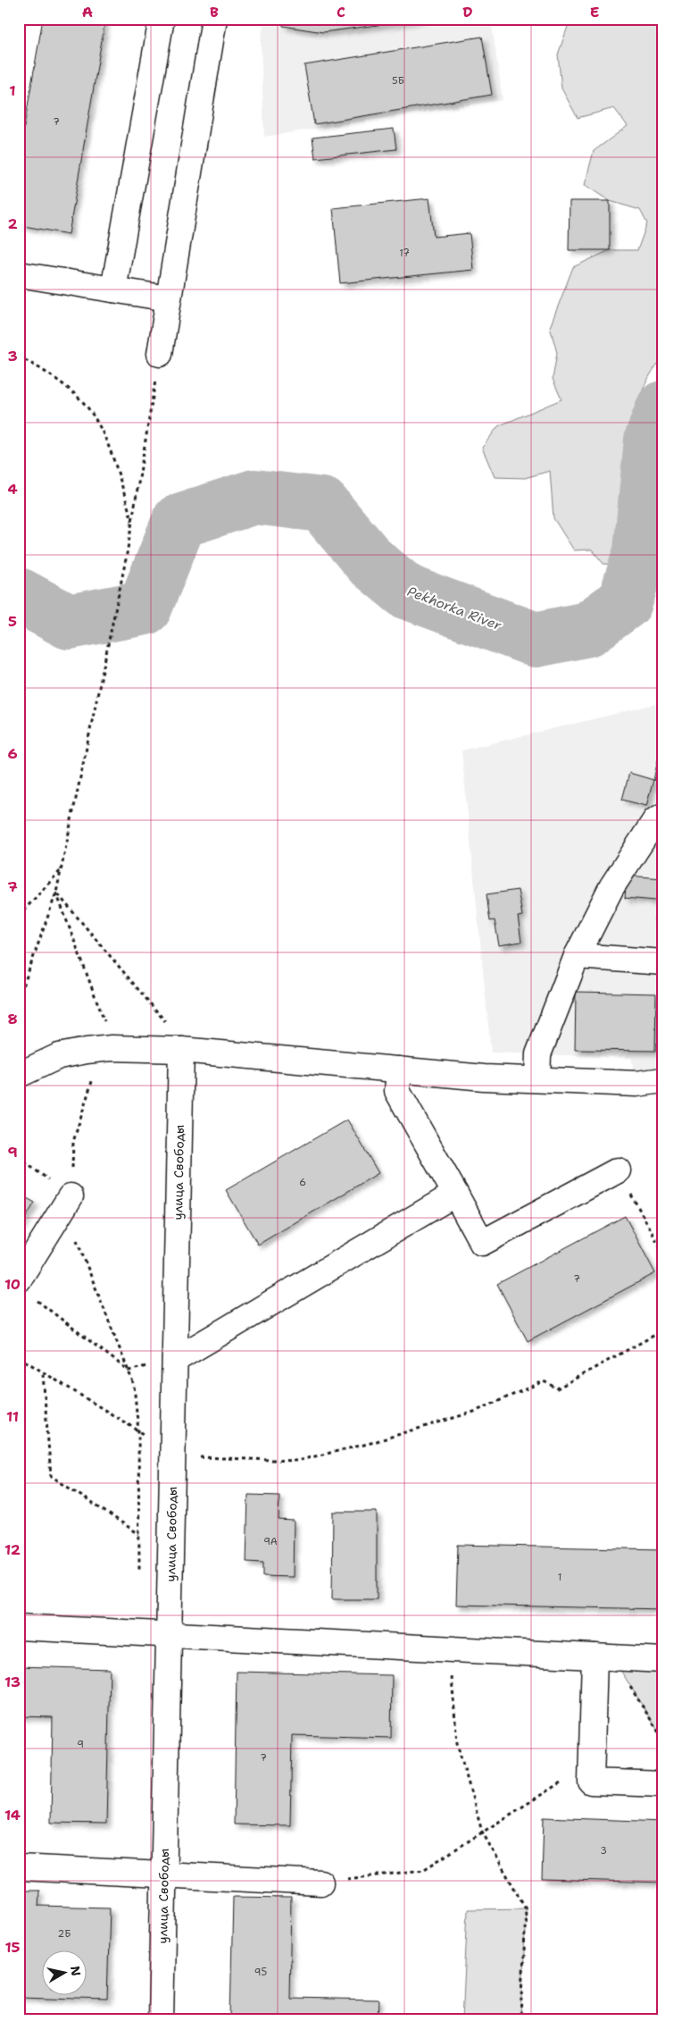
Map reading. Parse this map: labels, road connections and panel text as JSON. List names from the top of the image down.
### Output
{
  "streets": {
    "street": ["улица Свободы"]
  },
  "water": ["Pekhorka River"],
  "house_numbers": [
    "5Б",
    "7",
    "17",
    "6",
    "7",
    "9А",
    "1",
    "9",
    "7",
    "3",
    "2Б",
    "95"
  ],
  "north": "right",
  "grid": {
    "columns": [
      "A",
      "B",
      "C",
      "D",
      "E"
    ],
    "rows": [
      "1",
      "2",
      "3",
      "4",
      "5",
      "6",
      "7",
      "8",
      "9",
      "10",
      "11",
      "12",
      "13",
      "14",
      "15"
    ]
  }
}
